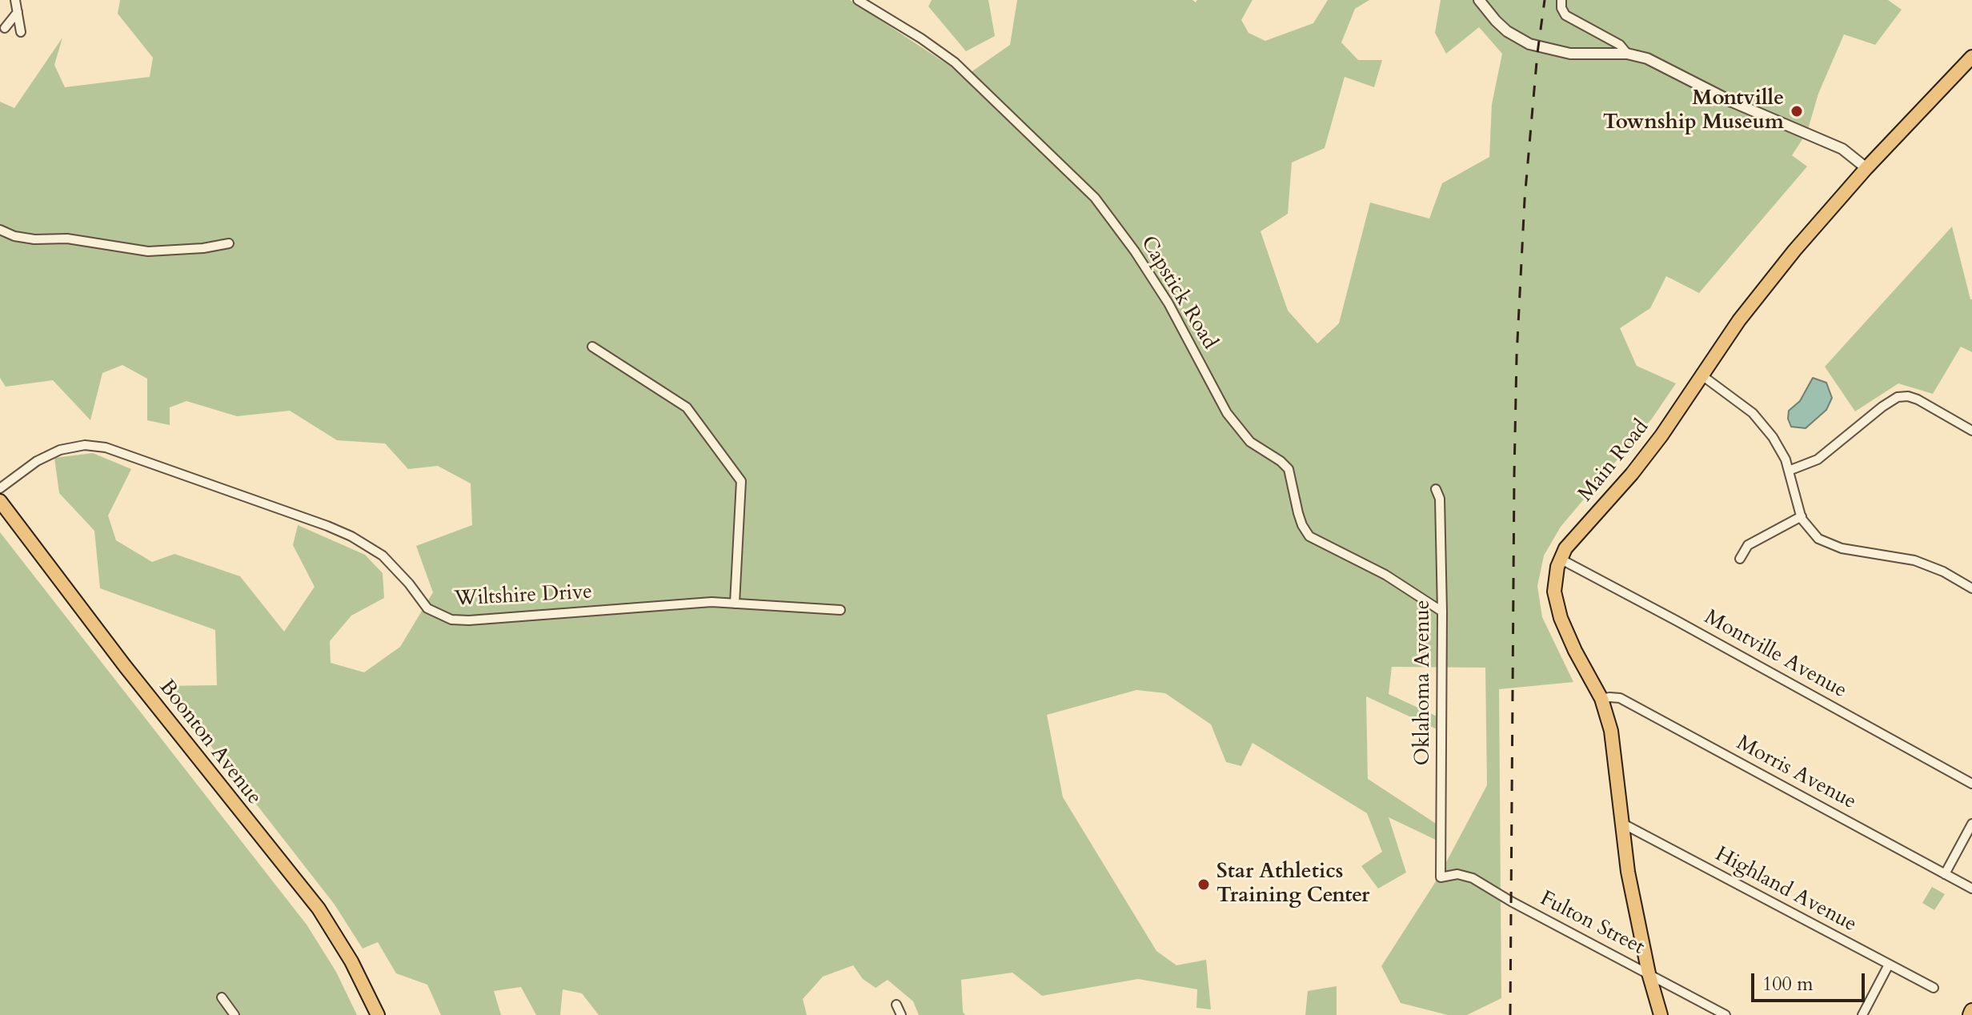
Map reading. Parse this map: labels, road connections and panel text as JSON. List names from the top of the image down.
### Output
{
  "streets": {
    "main road": ["Main Road", "Boonton Avenue"],
    "street": [
      "Capstick Road",
      "Wiltshire Drive",
      "Montville Avenue",
      "Oklahoma Avenue",
      "Morris Avenue",
      "Highland Avenue",
      "Fulton Street"
    ]
  },
  "crossings": [
    ["Capstick Road", "Oklahoma Avenue"],
    ["Main Road", "Montville Avenue"],
    ["Main Road", "Morris Avenue"],
    ["Main Road", "Highland Avenue"],
    ["Main Road", "Fulton Street"],
    ["Oklahoma Avenue", "Fulton Street"]
  ],
  "places": ["Montville Township Museum", "Star Athletics Training Center"],
  "scale_bar": "100 m"
}
